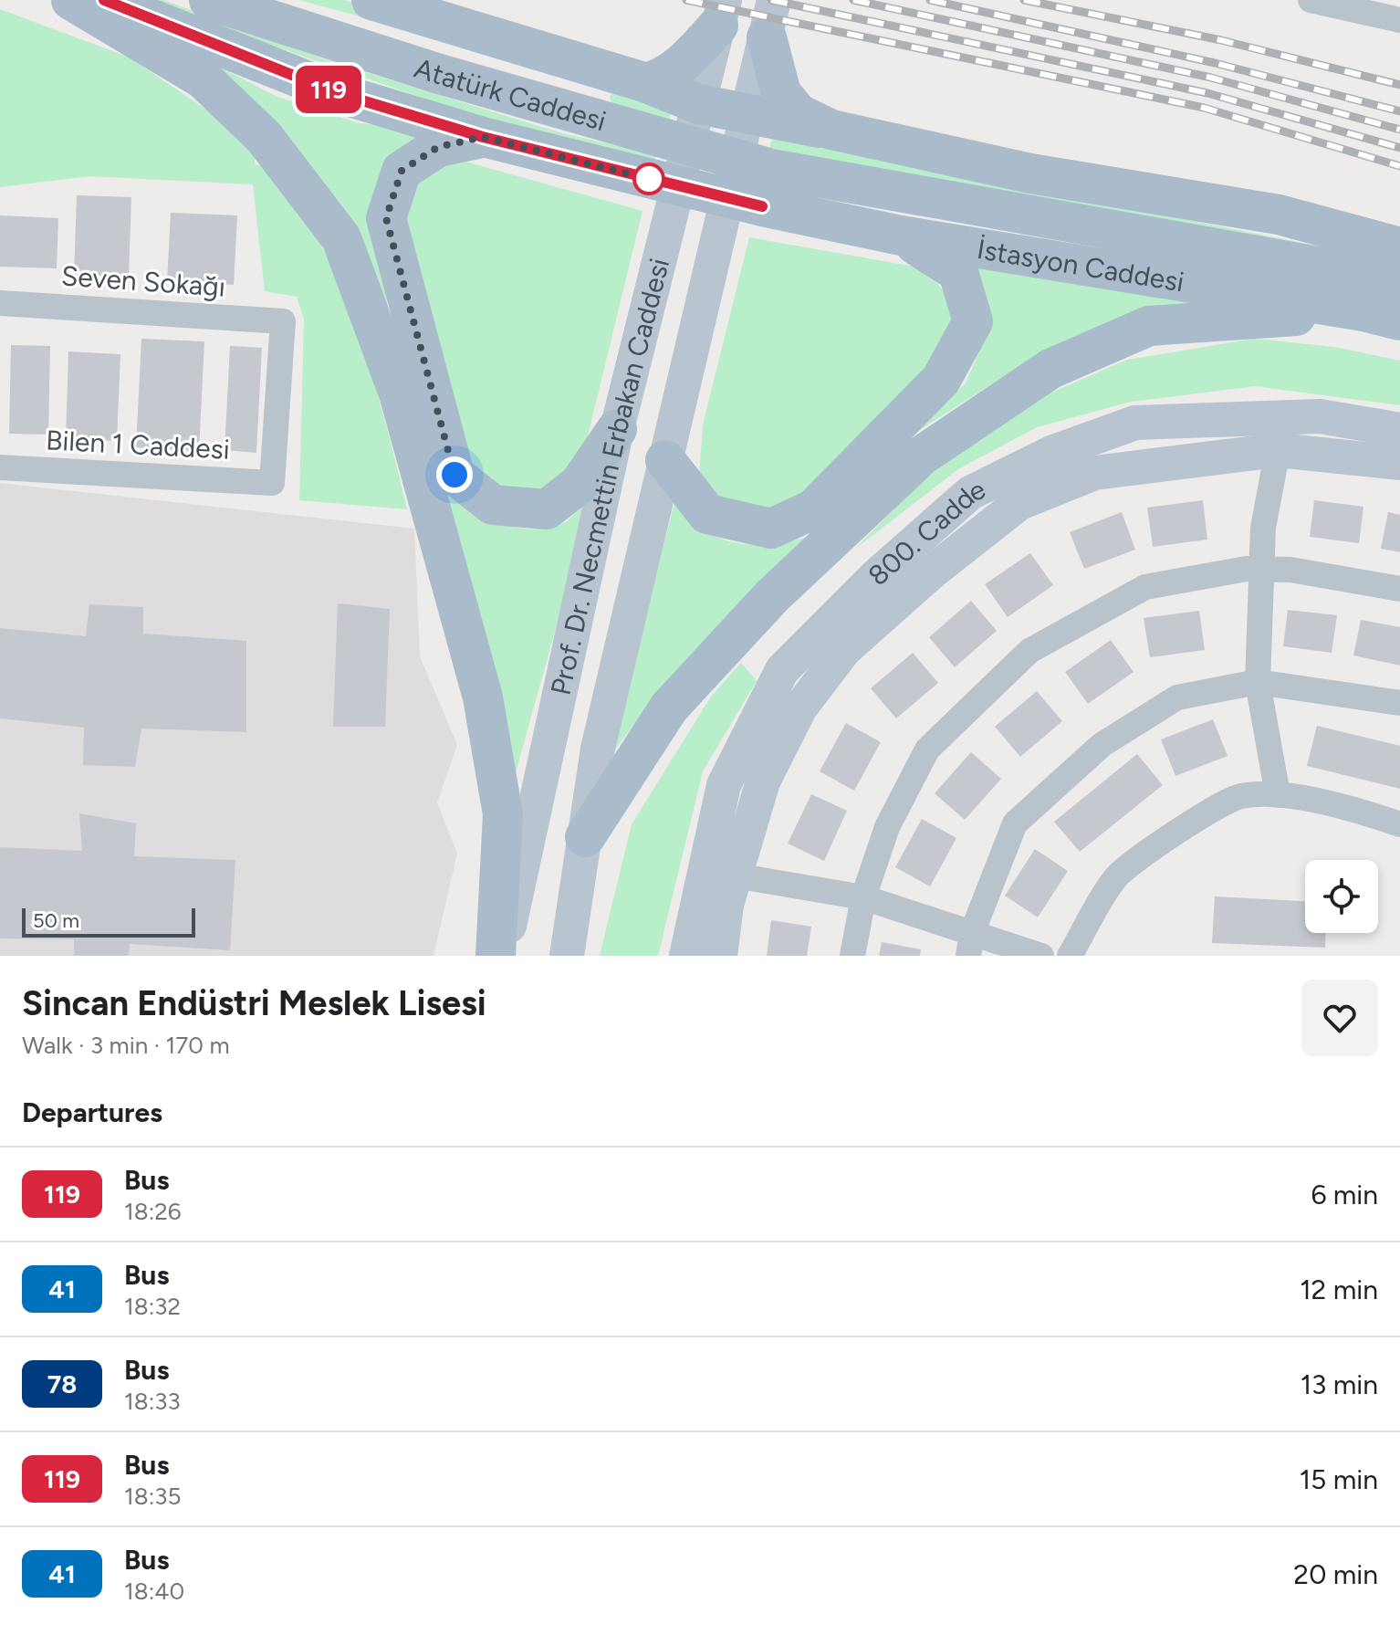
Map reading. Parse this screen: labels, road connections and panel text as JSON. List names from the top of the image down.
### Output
{
  "streets": {
    "main road": ["Atatürk Caddesi", "İstasyon Caddesi"],
    "street": [
      "Seven Sokağı",
      "Bilen 1 Caddesi",
      "Prof. Dr. Necmettin Erbakan Caddesi",
      "800. Cadde"
    ]
  },
  "crossings": [
    ["Atatürk Caddesi", "İstasyon Caddesi"],
    ["Seven Sokağı", "Bilen 1 Caddesi"]
  ],
  "lines": ["bus line 119"],
  "scale_bar": "50 m",
  "page": {
    "on_map": "119",
    "scale": "50 m",
    "heading": [
      ["Sincan Endüstri Meslek Lisesi", "Walk · 3 min · 170 m"],
      "Departures"
    ],
    "list": [
      {
        "mark": "119",
        "name": "Bus",
        "note": "18:26",
        "value": "6 min"
      },
      {
        "mark": "41",
        "name": "Bus",
        "note": "18:32",
        "value": "12 min"
      },
      {
        "mark": "78",
        "name": "Bus",
        "note": "18:33",
        "value": "13 min"
      },
      {
        "mark": "119",
        "name": "Bus",
        "note": "18:35",
        "value": "15 min"
      },
      {
        "mark": "41",
        "name": "Bus",
        "note": "18:40",
        "value": "20 min"
      }
    ]
  }
}
